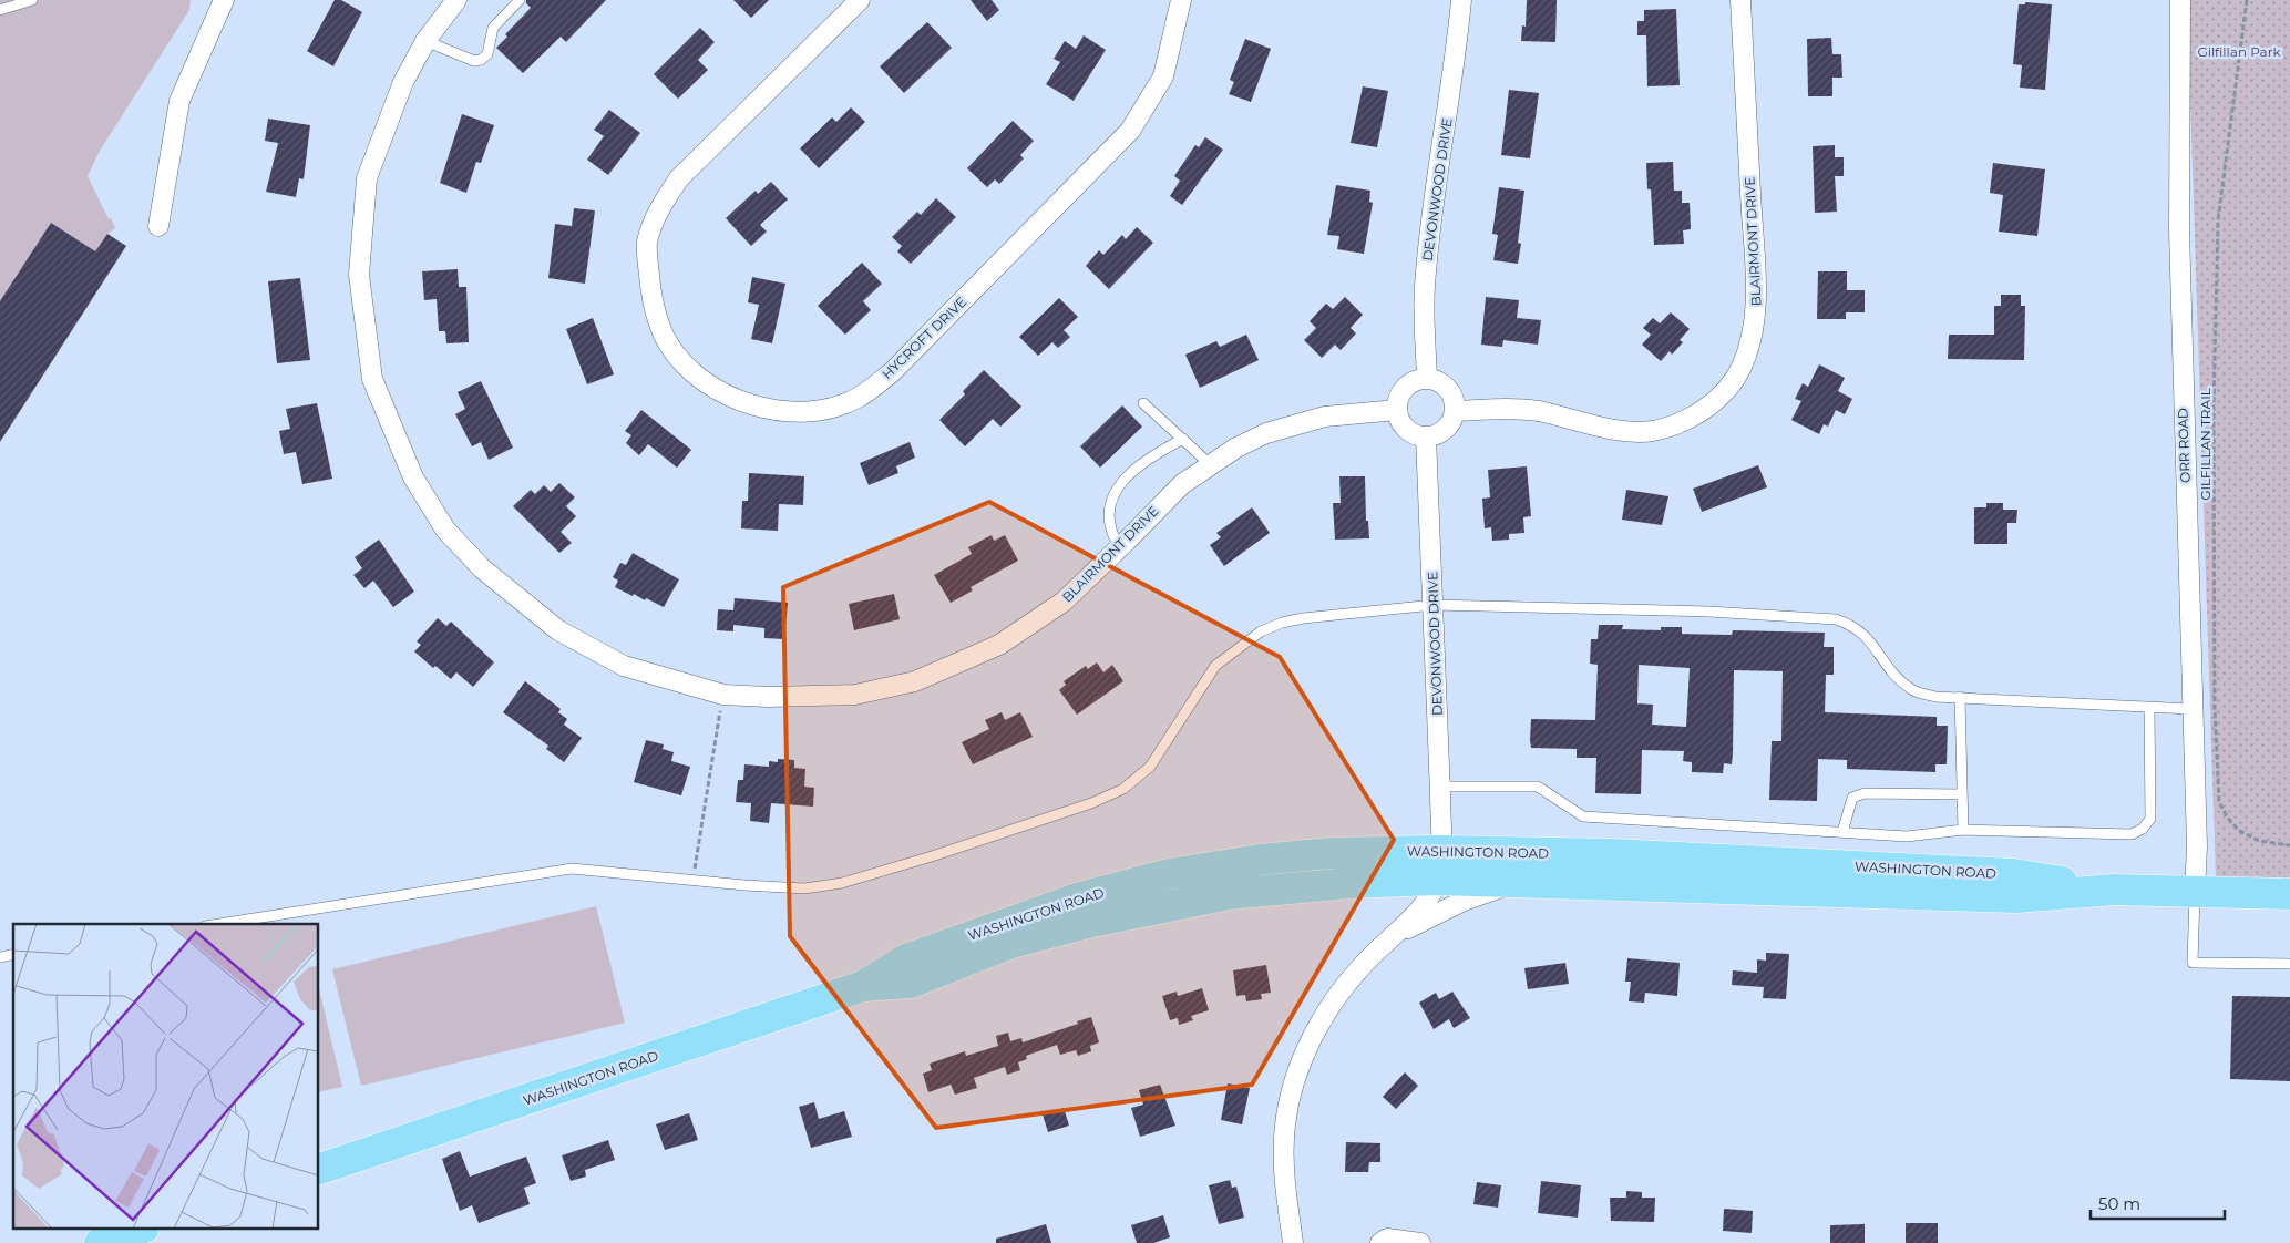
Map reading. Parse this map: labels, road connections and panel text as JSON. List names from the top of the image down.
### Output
{
  "streets": {
    "main road": ["WASHINGTON ROAD"],
    "street": [
      "DEVONWOOD DRIVE",
      "BLAIRMONT DRIVE",
      "HYCROFT DRIVE",
      "ORR ROAD"
    ],
    "path": ["GILFILLAN TRAIL"]
  },
  "crossings": [
    ["DEVONWOOD DRIVE", "BLAIRMONT DRIVE"],
    ["DEVONWOOD DRIVE", "WASHINGTON ROAD"],
    ["ORR ROAD", "WASHINGTON ROAD"]
  ],
  "parks": ["Gilfillan Park"],
  "scale_bar": "50 m"
}
